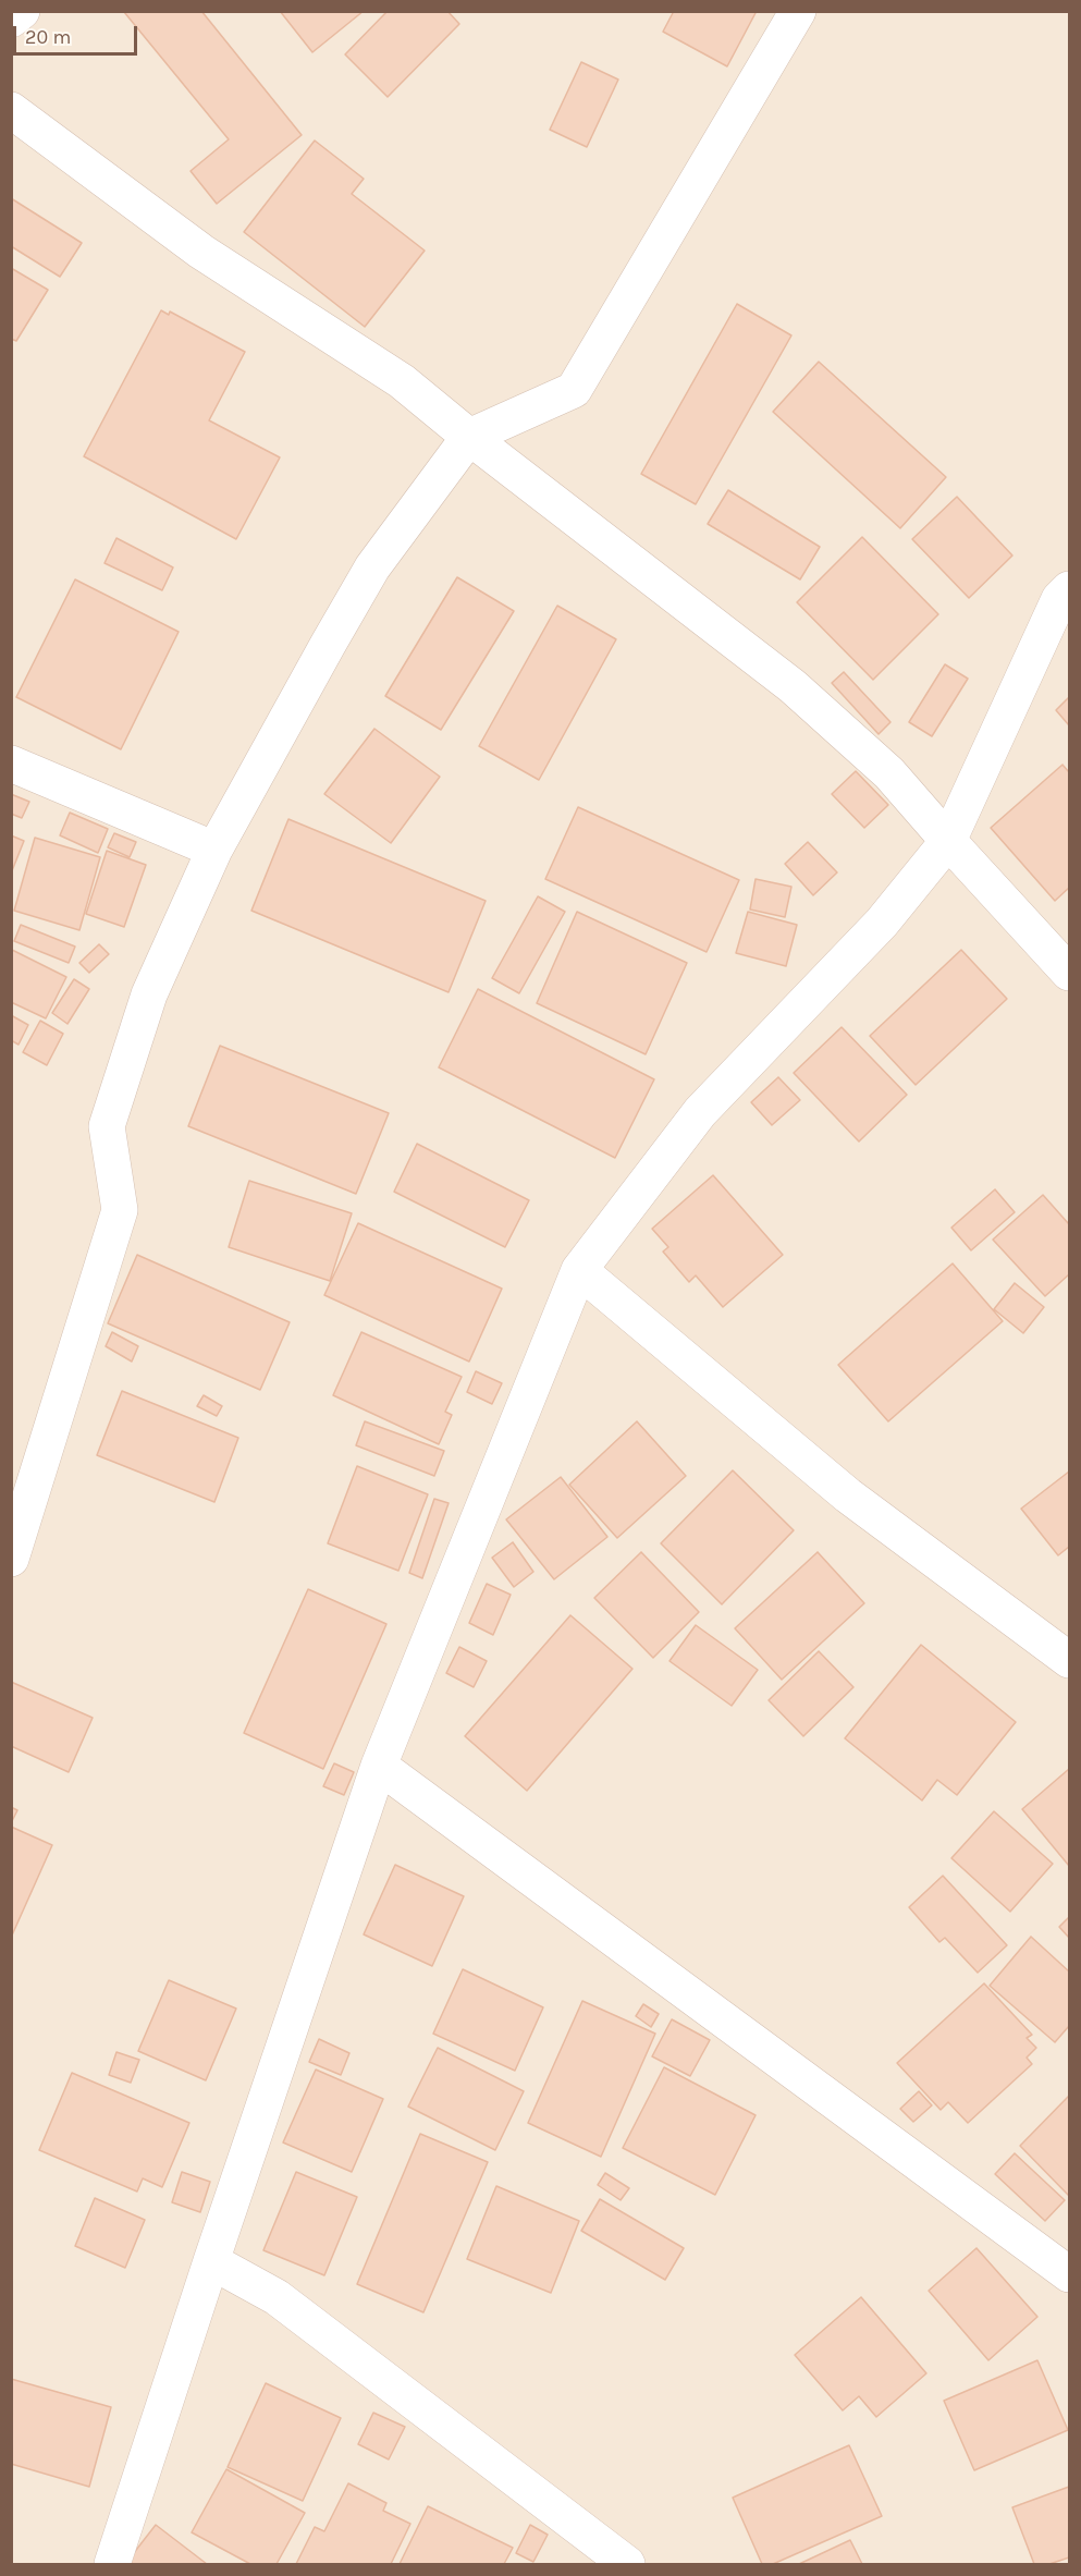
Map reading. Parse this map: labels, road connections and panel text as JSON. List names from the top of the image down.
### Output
{
  "scale_bar": "20 m"
}
